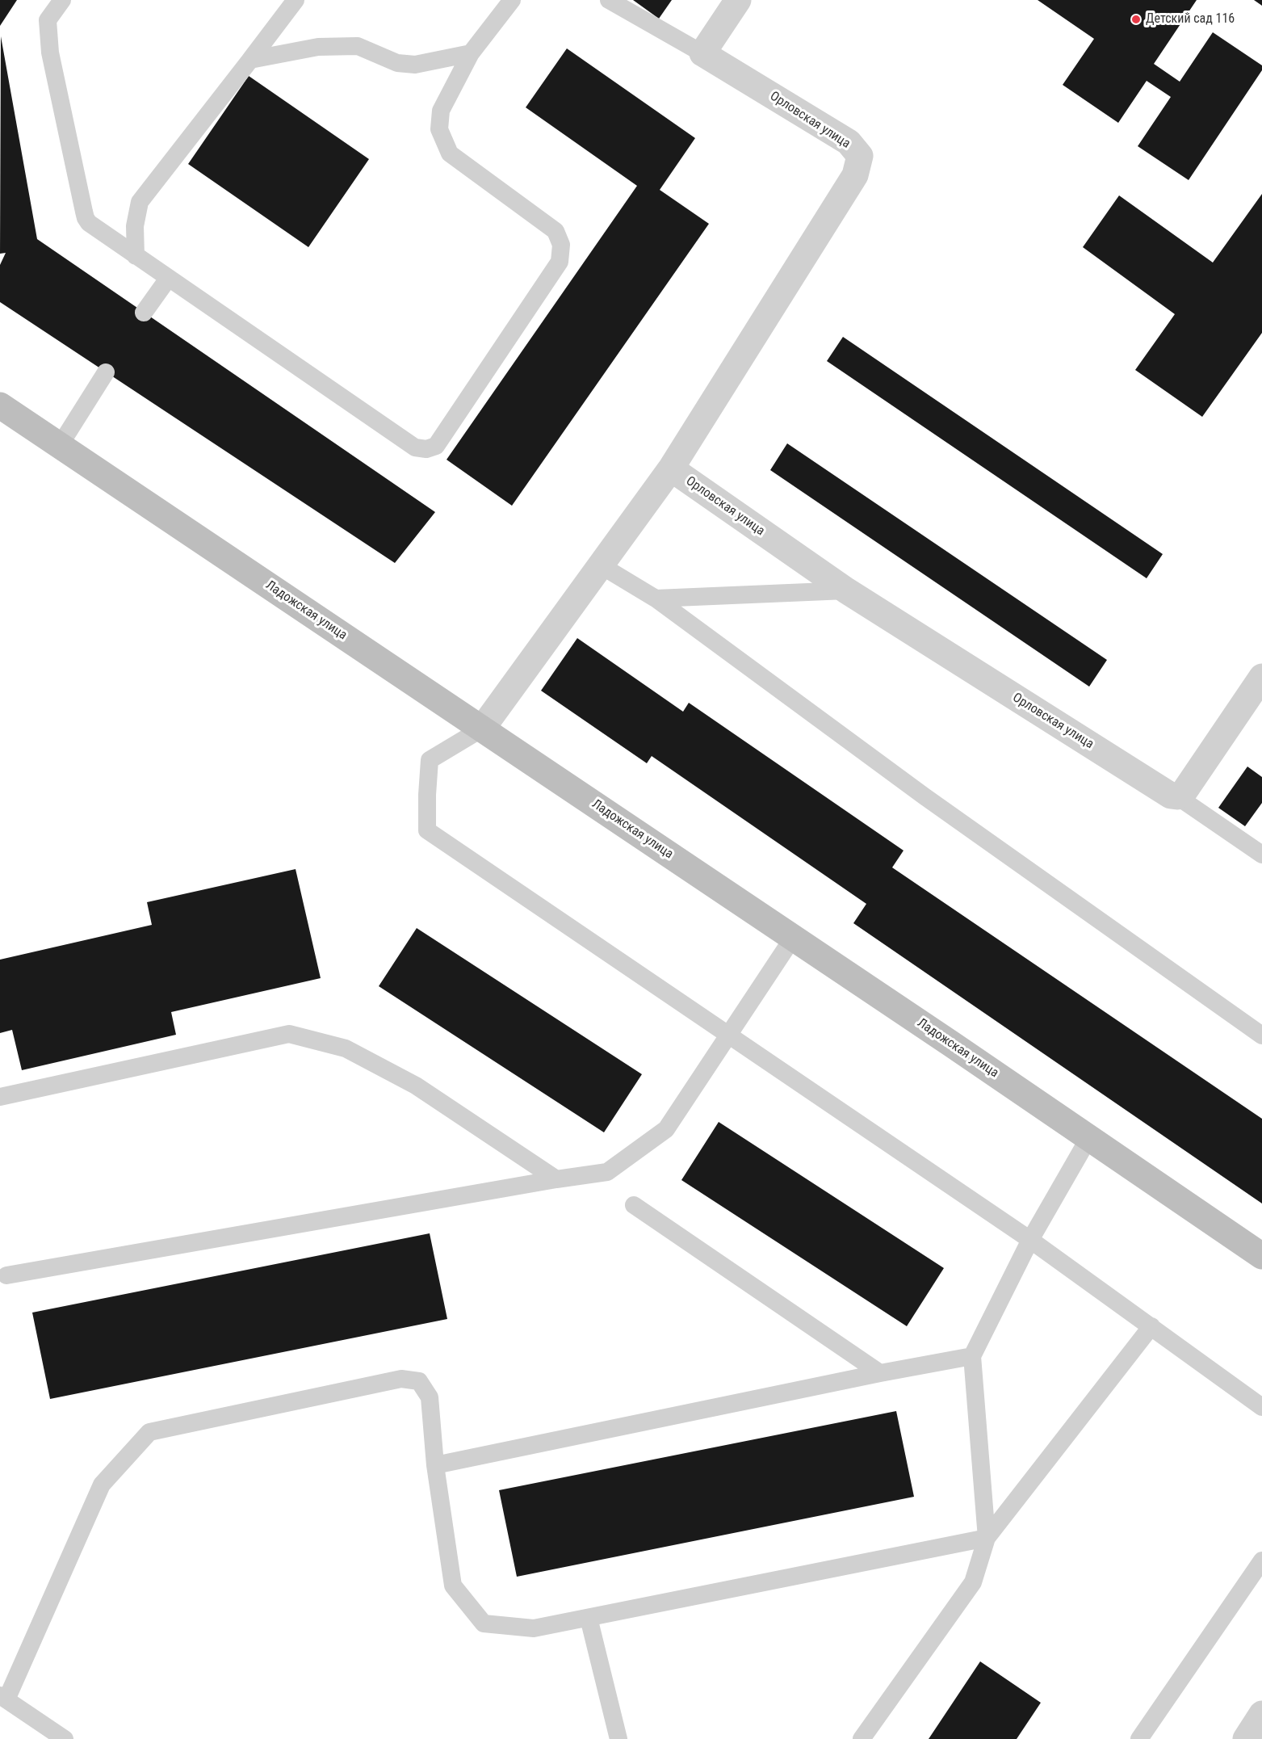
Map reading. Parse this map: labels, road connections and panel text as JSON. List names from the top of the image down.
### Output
{
  "streets": {
    "main road": ["Ладожская улица"],
    "street": ["Орловская улица"]
  },
  "places": ["Детский сад 116"]
}
